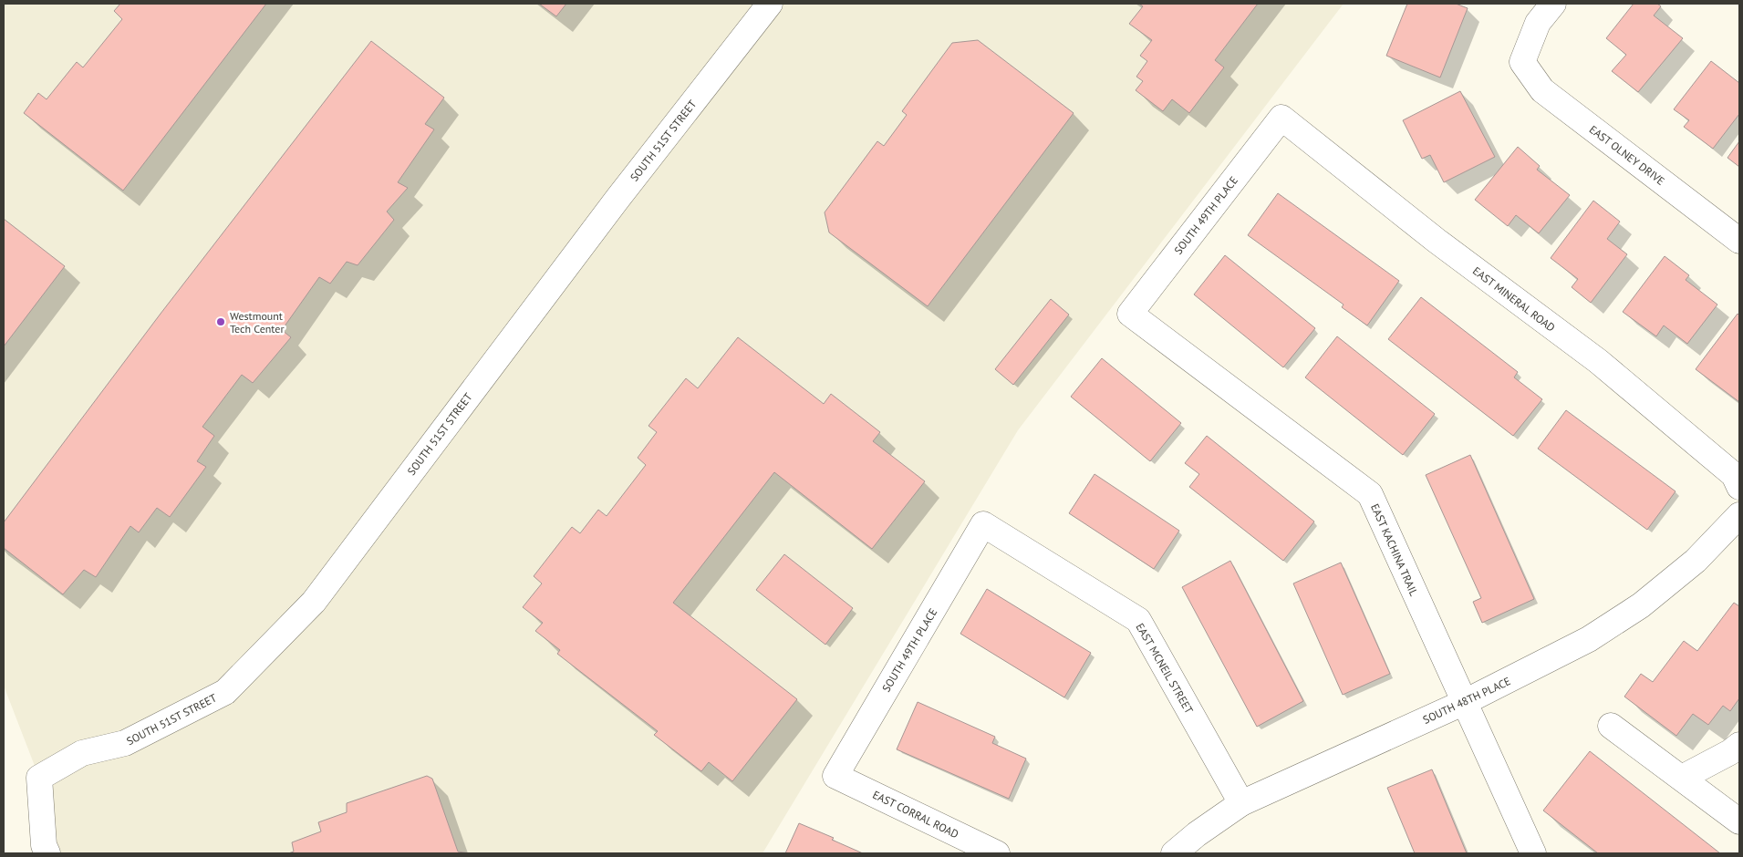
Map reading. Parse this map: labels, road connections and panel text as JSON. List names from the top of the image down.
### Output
{
  "streets": {
    "street": [
      "SOUTH 51ST STREET",
      "EAST OLNEY DRIVE",
      "SOUTH 49TH PLACE",
      "EAST MINERAL ROAD",
      "EAST KACHINA TRAIL",
      "EAST MCNEIL STREET",
      "SOUTH 48TH PLACE",
      "EAST CORRAL ROAD"
    ]
  },
  "crossings": [
    ["SOUTH 49TH PLACE", "EAST MINERAL ROAD"],
    ["SOUTH 49TH PLACE", "EAST KACHINA TRAIL"],
    ["SOUTH 49TH PLACE", "EAST MCNEIL STREET"],
    ["SOUTH 49TH PLACE", "EAST CORRAL ROAD"],
    ["EAST KACHINA TRAIL", "SOUTH 48TH PLACE"],
    ["EAST MCNEIL STREET", "SOUTH 48TH PLACE"]
  ],
  "places": ["Westmount Tech Center"]
}
